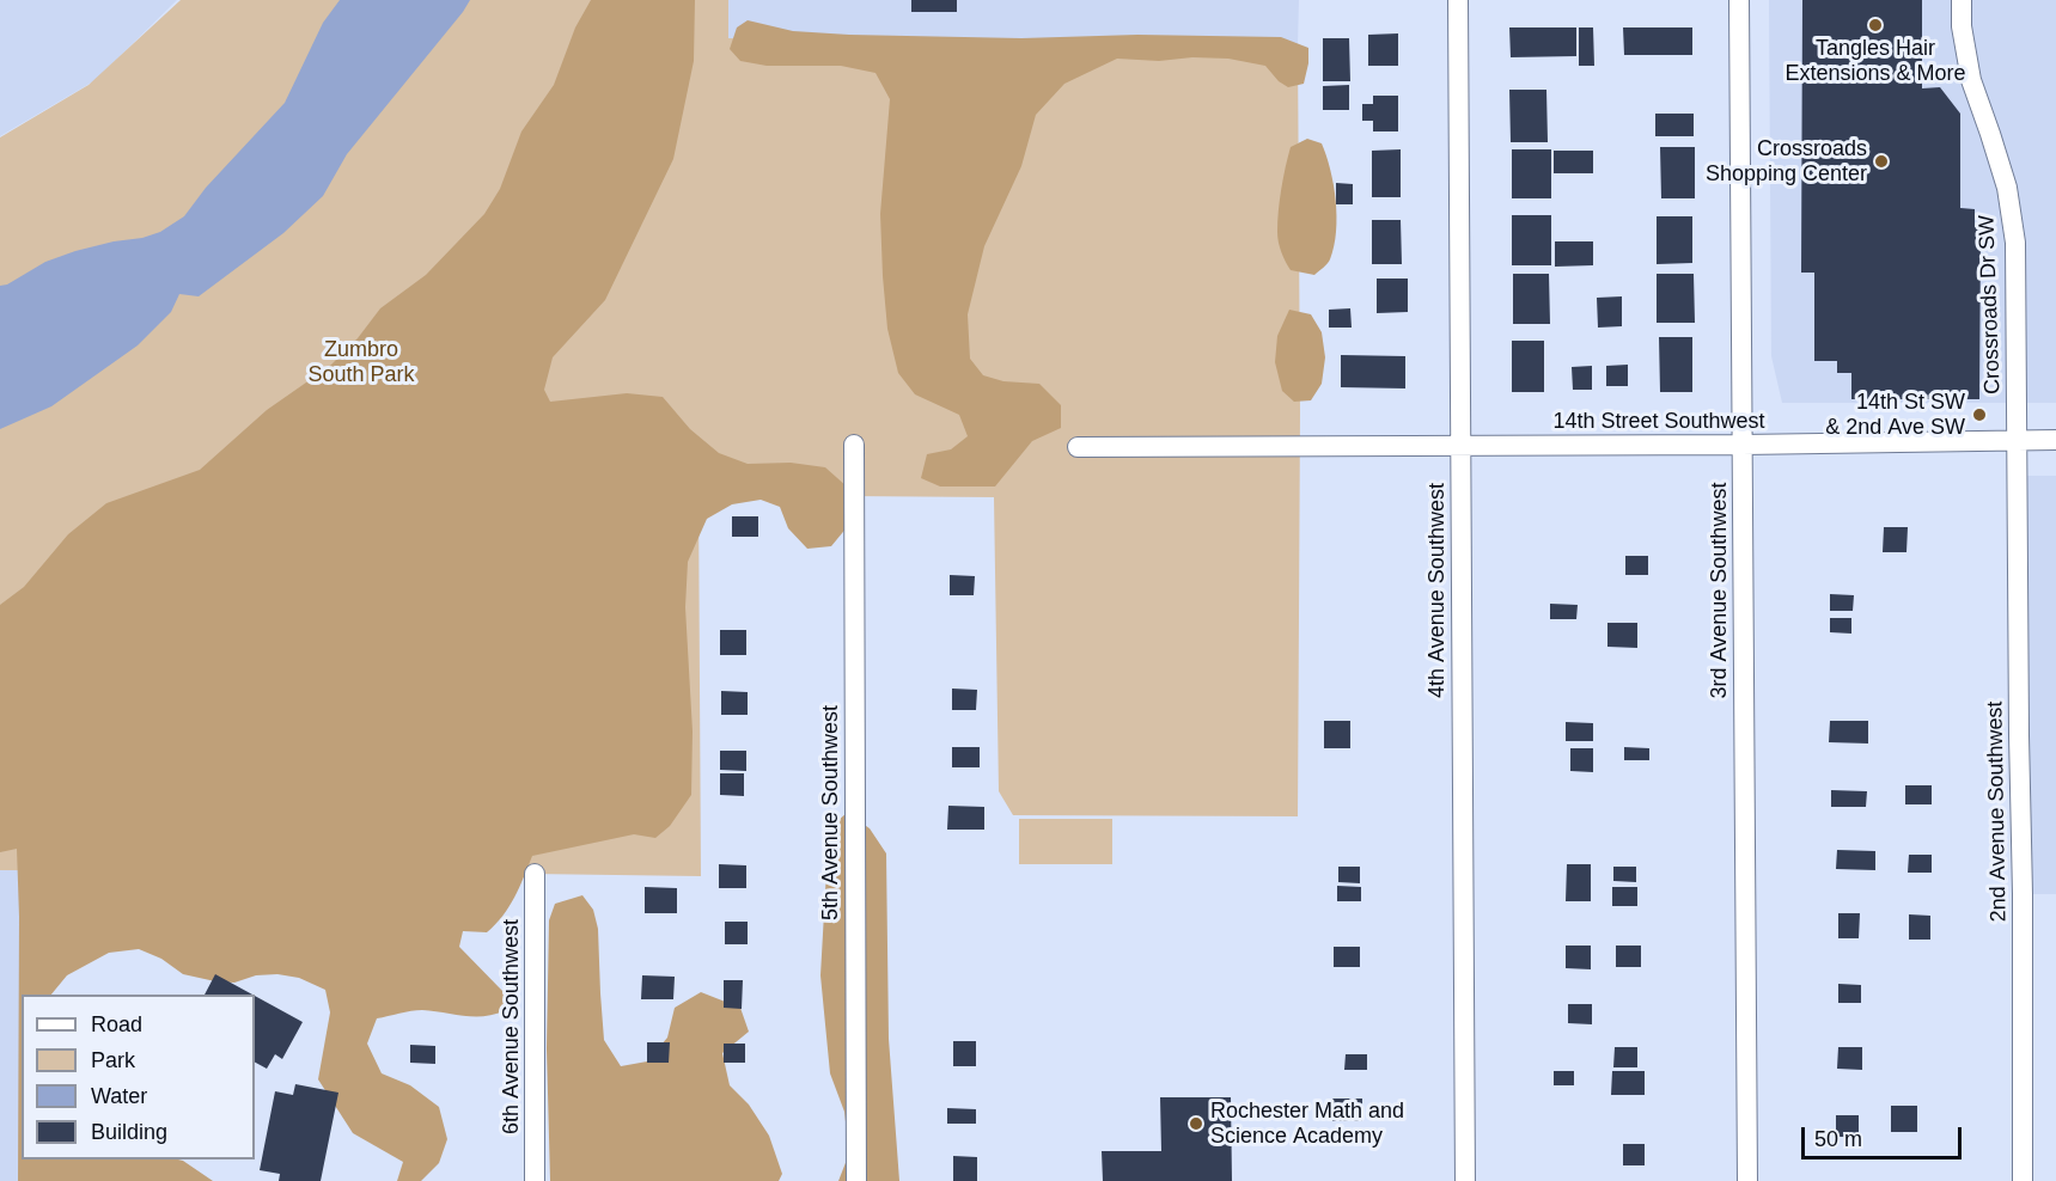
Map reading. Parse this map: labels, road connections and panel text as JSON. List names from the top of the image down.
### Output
{
  "streets": {
    "street": [
      "Crossroads Dr SW",
      "14th Street Southwest",
      "4th Avenue Southwest",
      "3rd Avenue Southwest",
      "2nd Avenue Southwest",
      "5th Avenue Southwest",
      "6th Avenue Southwest"
    ]
  },
  "crossings": [
    ["Crossroads Dr SW", "14th Street Southwest"],
    ["Crossroads Dr SW", "2nd Avenue Southwest"],
    ["14th Street Southwest", "4th Avenue Southwest"],
    ["14th Street Southwest", "3rd Avenue Southwest"],
    ["14th Street Southwest", "2nd Avenue Southwest"]
  ],
  "parks": ["Zumbro South Park"],
  "places": [
    "Tangles Hair Extensions & More",
    "Crossroads Shopping Center",
    "14th St SW & 2nd Ave SW",
    "Rochester Math and Science Academy"
  ],
  "legend": [
    "Road",
    "Park",
    "Water",
    "Building"
  ],
  "scale_bar": "50 m"
}
